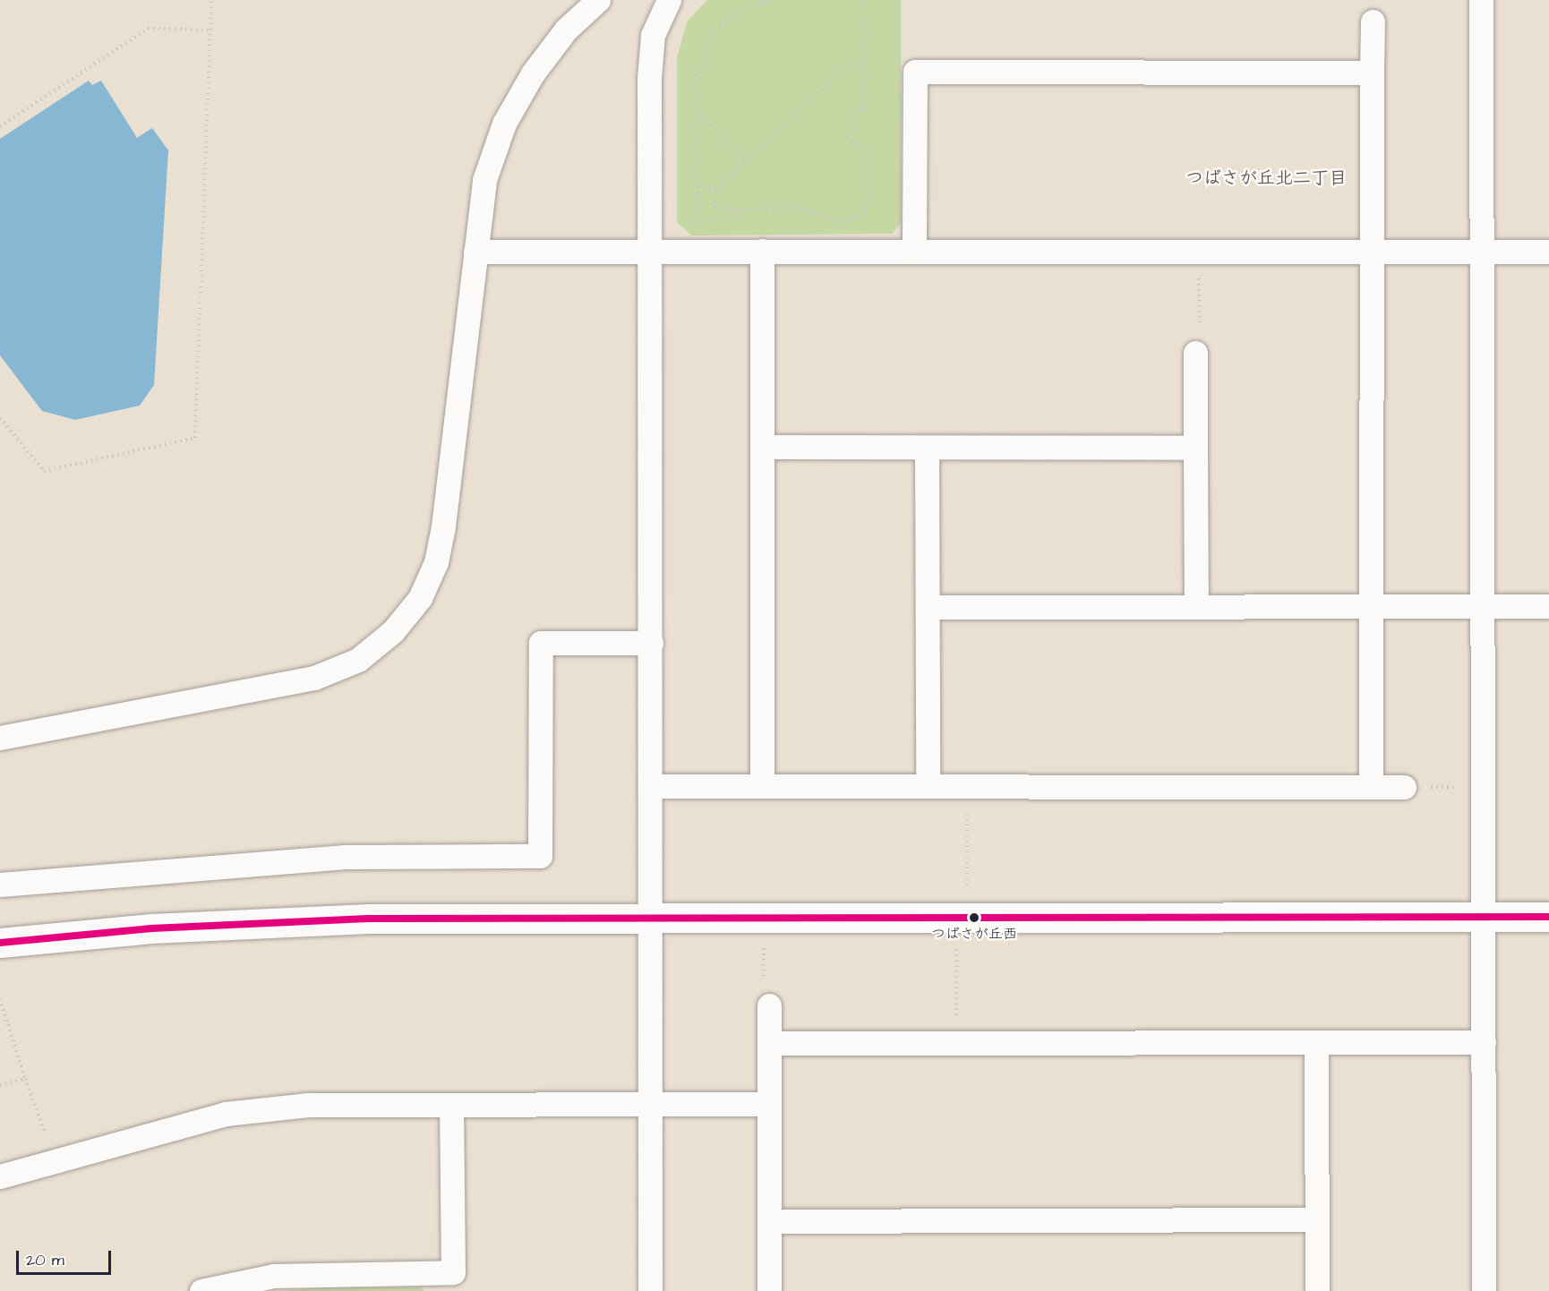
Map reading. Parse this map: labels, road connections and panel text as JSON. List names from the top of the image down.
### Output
{
  "districts": ["つばさが丘北二丁目"],
  "places": ["つばさが丘西"],
  "scale_bar": "20 m"
}
